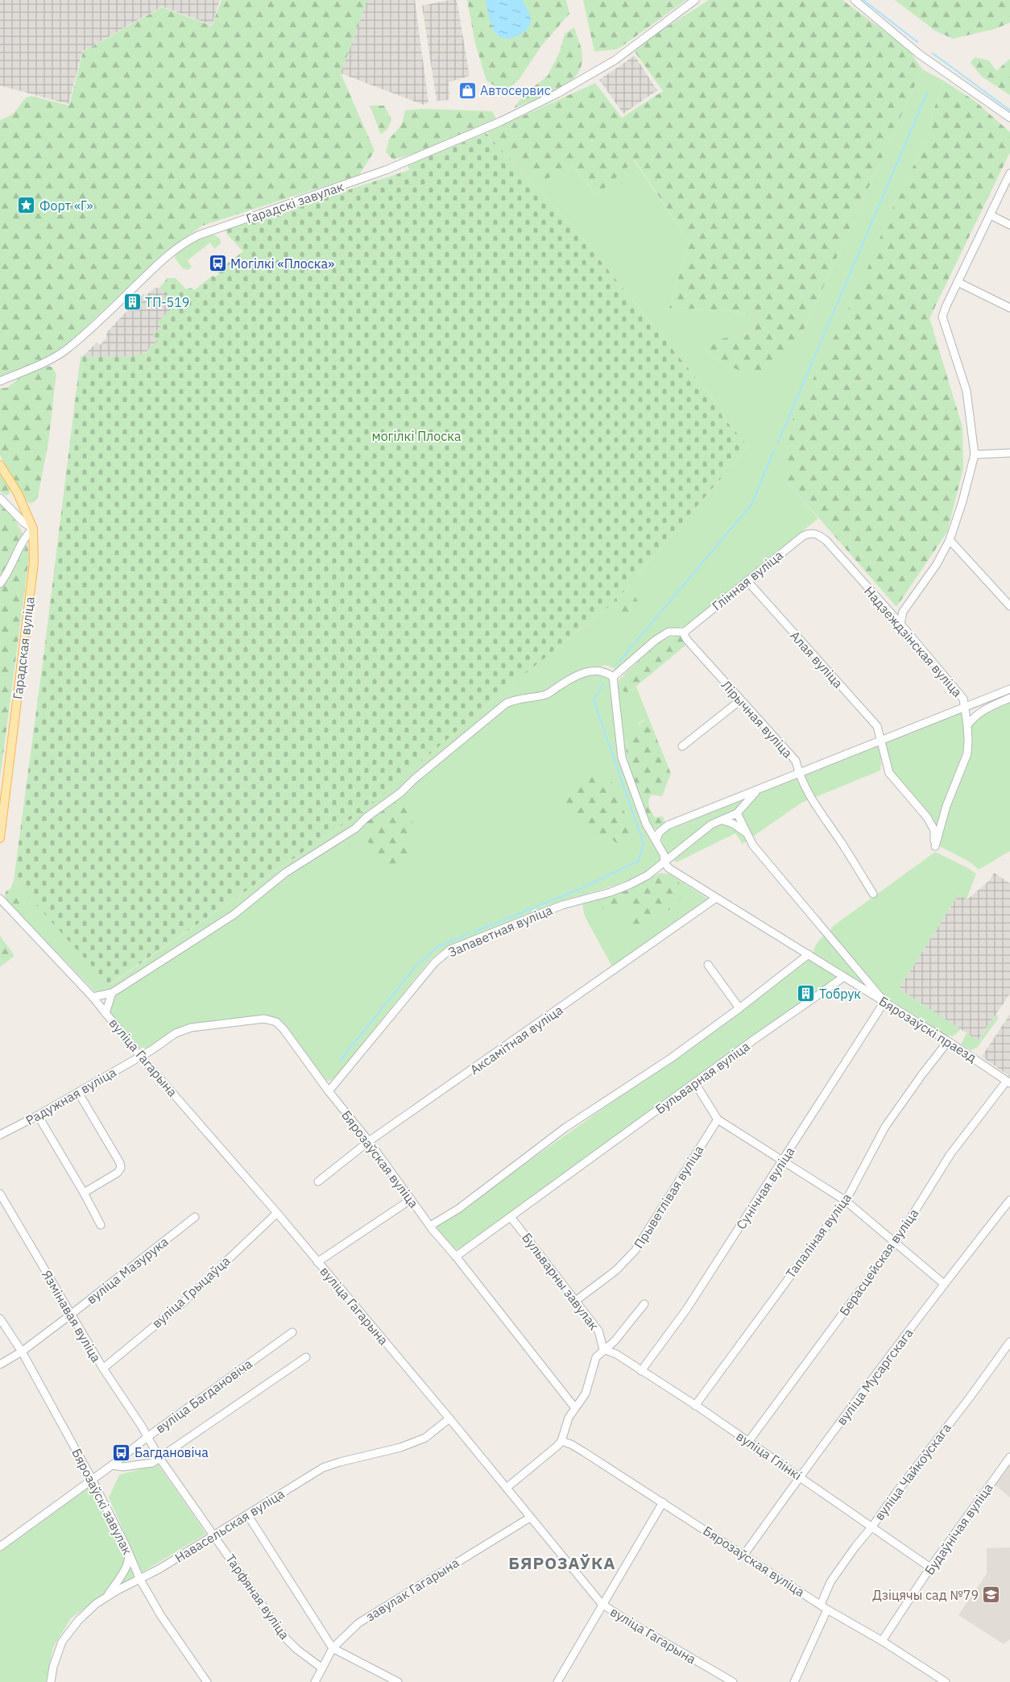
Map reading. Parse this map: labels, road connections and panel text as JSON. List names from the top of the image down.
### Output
{
  "streets": {
    "main road": ["Гарадская вуліца"],
    "street": [
      "Гарадскі завулак",
      "Глінная вуліца",
      "Надзеждзінская вуліца",
      "Алая вуліца",
      "Лірычная вуліца",
      "Запаветная вуліца",
      "Бярозаўскі праезд",
      "Аксамітная вуліца",
      "вуліца Гагарына",
      "Бульварная вуліца",
      "Радужная вуліца",
      "Бярозаўская вуліца",
      "Сунічная вуліца",
      "Прыветлівая вуліца",
      "Тапаліная вуліца",
      "Берасцейская вуліца",
      "вуліца Мазурука",
      "Бульварны завулак",
      "вуліца Грыцаўца",
      "Язмінавая вуліца",
      "вуліца Мусаргскага",
      "вуліца Багдановіча",
      "вуліца Глінкі",
      "вуліца Чайкоўскага",
      "Бярозаўскі завулак",
      "Навасельская вуліца",
      "Будаўнічая вуліца",
      "завулак Гагарына",
      "Тарфяная вуліца"
    ]
  },
  "crossings": [
    ["Глінная вуліца", "Надзеждзінская вуліца"],
    ["Глінная вуліца", "Алая вуліца"],
    ["Глінная вуліца", "Лірычная вуліца"],
    ["Надзеждзінская вуліца", "Алая вуліца"],
    ["Запаветная вуліца", "Бярозаўская вуліца"],
    ["Бярозаўскі праезд", "Бульварная вуліца"],
    ["Бярозаўскі праезд", "Сунічная вуліца"],
    ["Бярозаўскі праезд", "Тапаліная вуліца"],
    ["Бярозаўскі праезд", "Берасцейская вуліца"],
    ["Аксамітная вуліца", "Бярозаўская вуліца"],
    ["вуліца Гагарына", "Радужная вуліца"],
    ["вуліца Гагарына", "Бярозаўская вуліца"],
    ["вуліца Гагарына", "вуліца Грыцаўца"],
    ["вуліца Гагарына", "Навасельская вуліца"],
    ["вуліца Гагарына", "завулак Гагарына"],
    ["Бульварная вуліца", "Бярозаўская вуліца"],
    ["Бульварная вуліца", "Бульварны завулак"],
    ["Радужная вуліца", "Бярозаўская вуліца"],
    ["Бярозаўская вуліца", "вуліца Мусаргскага"],
    ["Бярозаўская вуліца", "вуліца Чайкоўскага"],
    ["Бярозаўская вуліца", "Будаўнічая вуліца"],
    ["Сунічная вуліца", "вуліца Глінкі"],
    ["Прыветлівая вуліца", "Бульварны завулак"],
    ["Тапаліная вуліца", "вуліца Глінкі"],
    ["Берасцейская вуліца", "вуліца Глінкі"],
    ["вуліца Мазурука", "Язмінавая вуліца"],
    ["вуліца Мазурука", "Бярозаўскі завулак"],
    ["Бульварны завулак", "вуліца Глінкі"],
    ["вуліца Грыцаўца", "Язмінавая вуліца"],
    ["Язмінавая вуліца", "вуліца Багдановіча"],
    ["Язмінавая вуліца", "Тарфяная вуліца"],
    ["вуліца Мусаргскага", "вуліца Глінкі"],
    ["вуліца Багдановіча", "Бярозаўскі завулак"],
    ["вуліца Багдановіча", "Тарфяная вуліца"],
    ["вуліца Глінкі", "вуліца Чайкоўскага"],
    ["вуліца Глінкі", "Будаўнічая вуліца"],
    ["Бярозаўскі завулак", "Навасельская вуліца"],
    ["Навасельская вуліца", "Тарфяная вуліца"],
    ["завулак Гагарына", "Тарфяная вуліца"]
  ],
  "districts": ["БЯРОЗАЎКА"],
  "parks": ["могілкі Плоска"],
  "places": {
    "shop": ["Автосервис"],
    "place": ["Форт «Г»"],
    "bus stop": ["Могілкі «Плоска»", "Багдановіча"],
    "building": ["ТП-519", "Тобрук"],
    "school or university": ["Дзіцячы сад №79"]
  }
}
